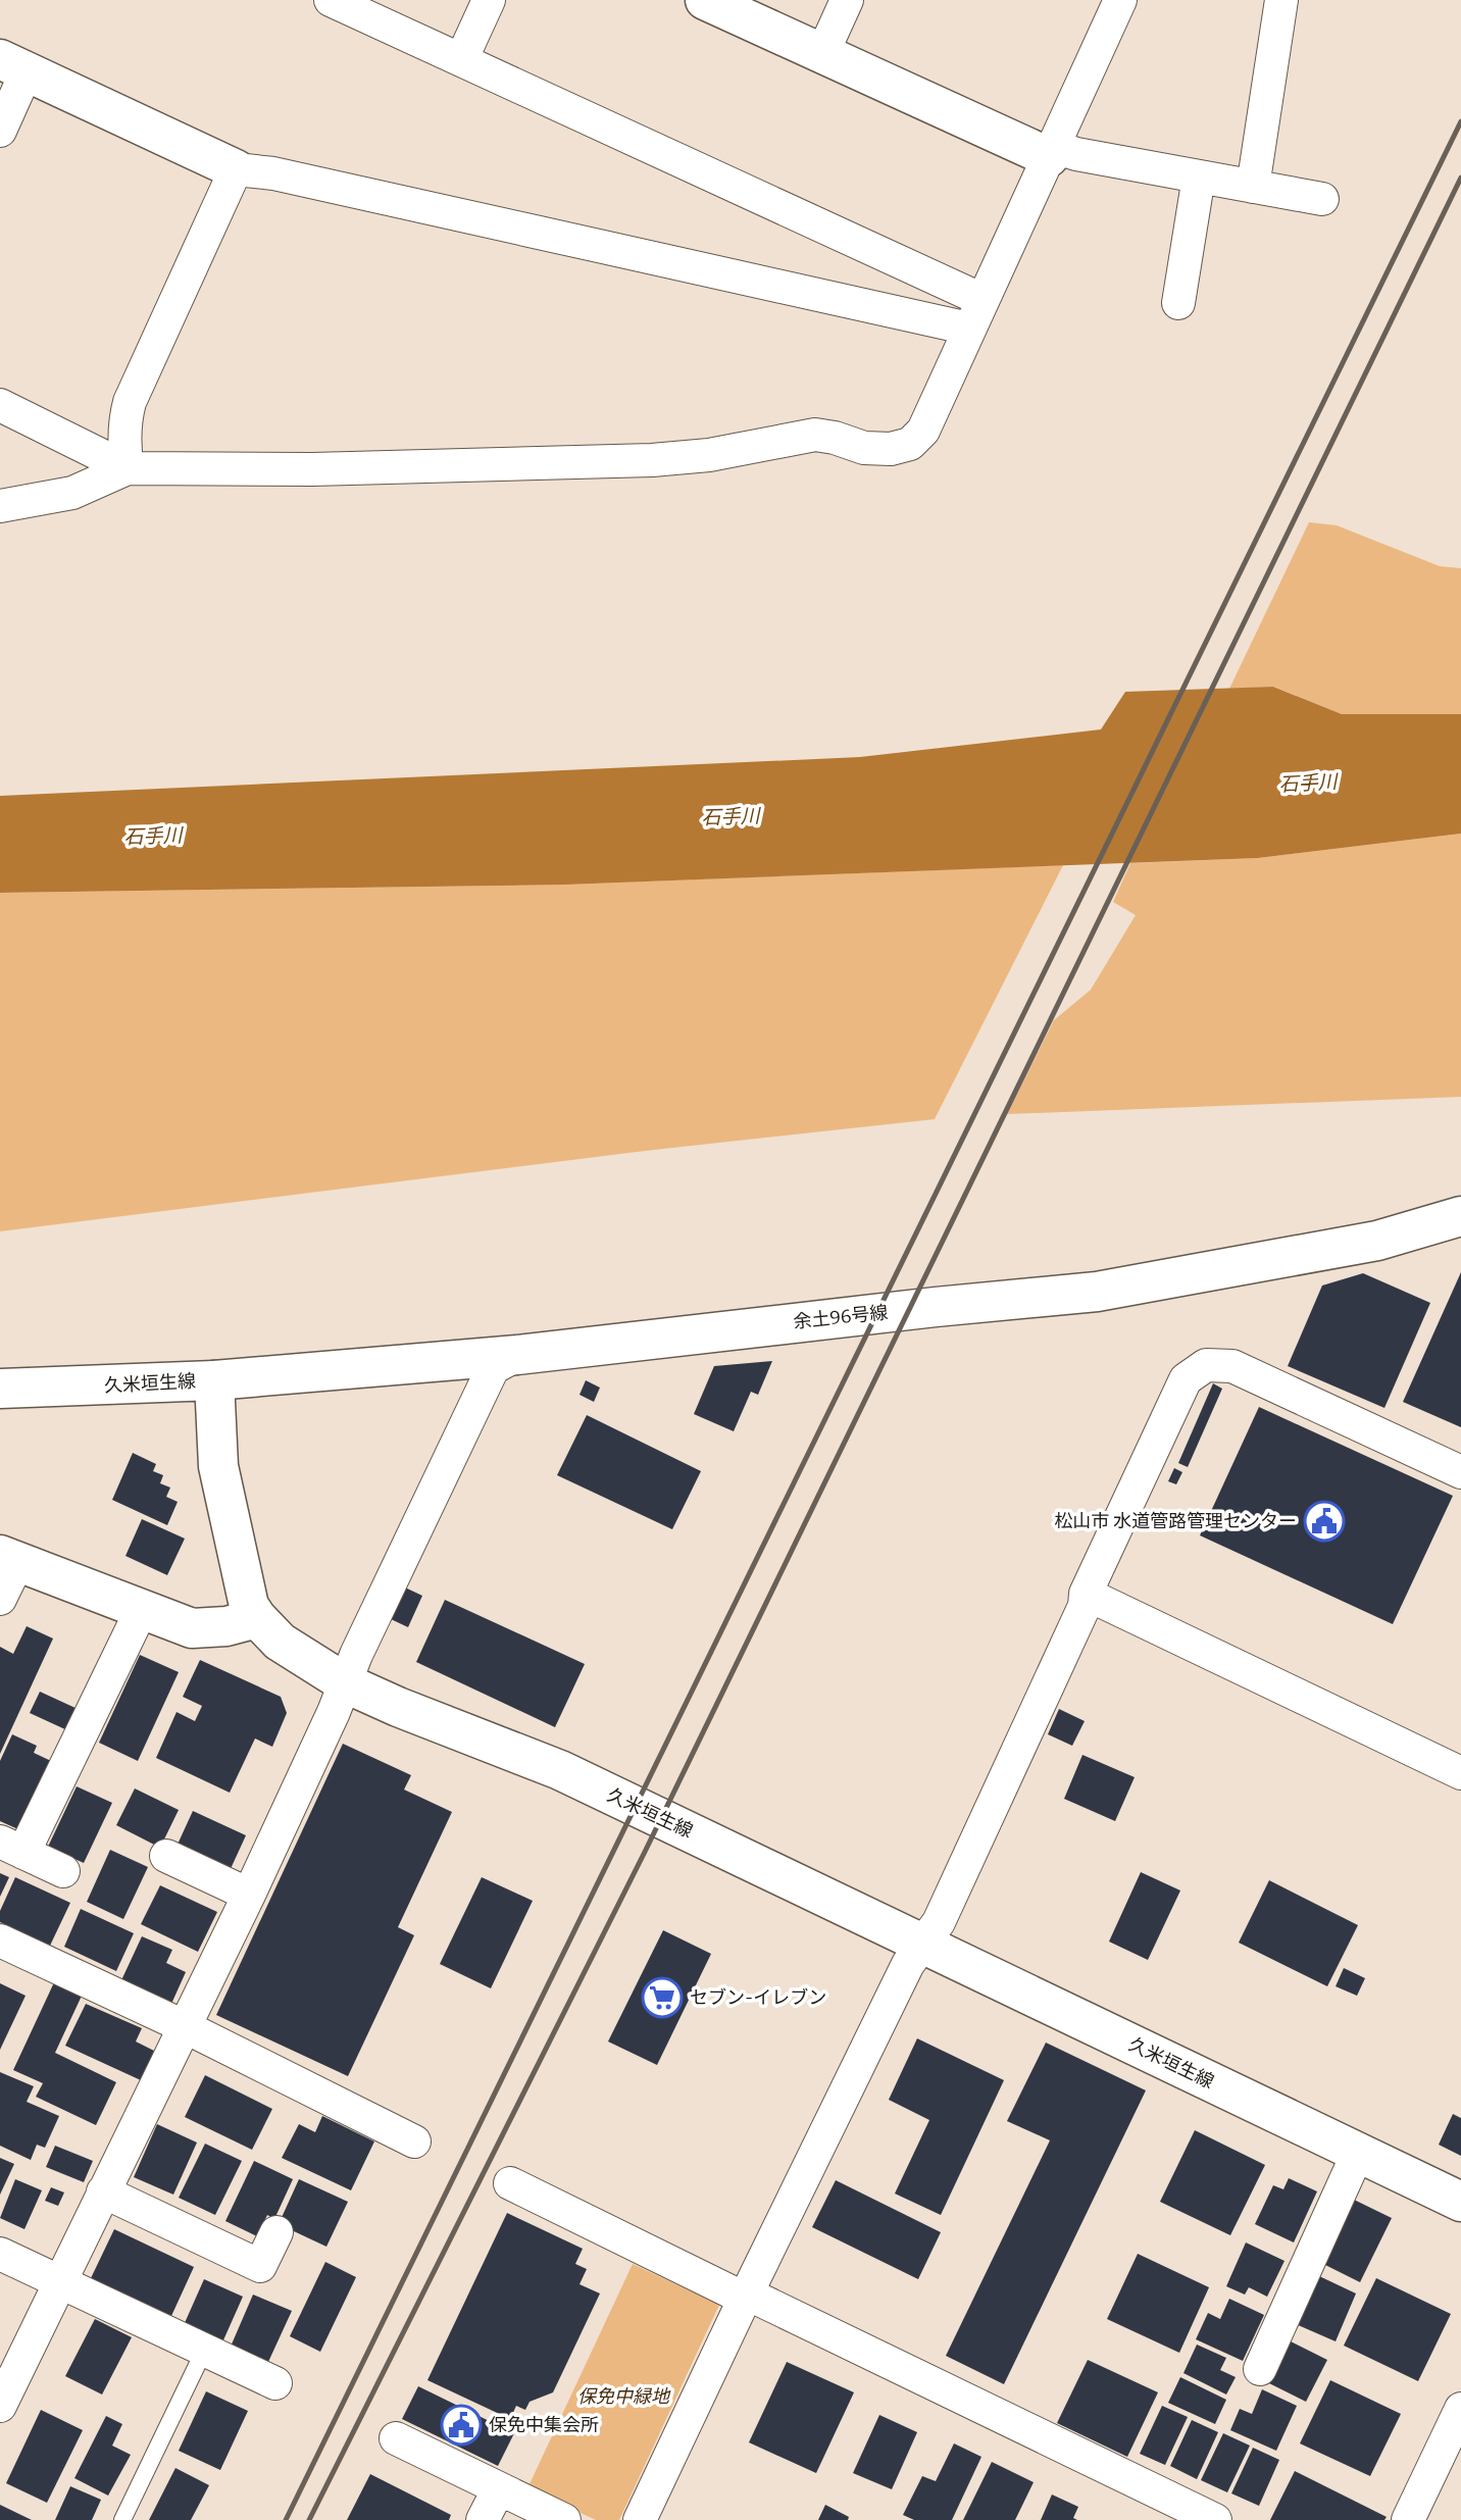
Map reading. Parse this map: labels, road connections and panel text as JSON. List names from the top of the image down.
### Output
{
  "streets": {
    "main road": ["余土96号線", "久米垣生線"]
  },
  "crossings": [
    ["余土96号線", "久米垣生線"]
  ],
  "water": ["石手川"],
  "parks": ["保免中緑地"],
  "places": {
    "public building": ["松山市 水道管路管理センター", "保免中集会所"],
    "supermarket": ["セブン-イレブン"]
  }
}
